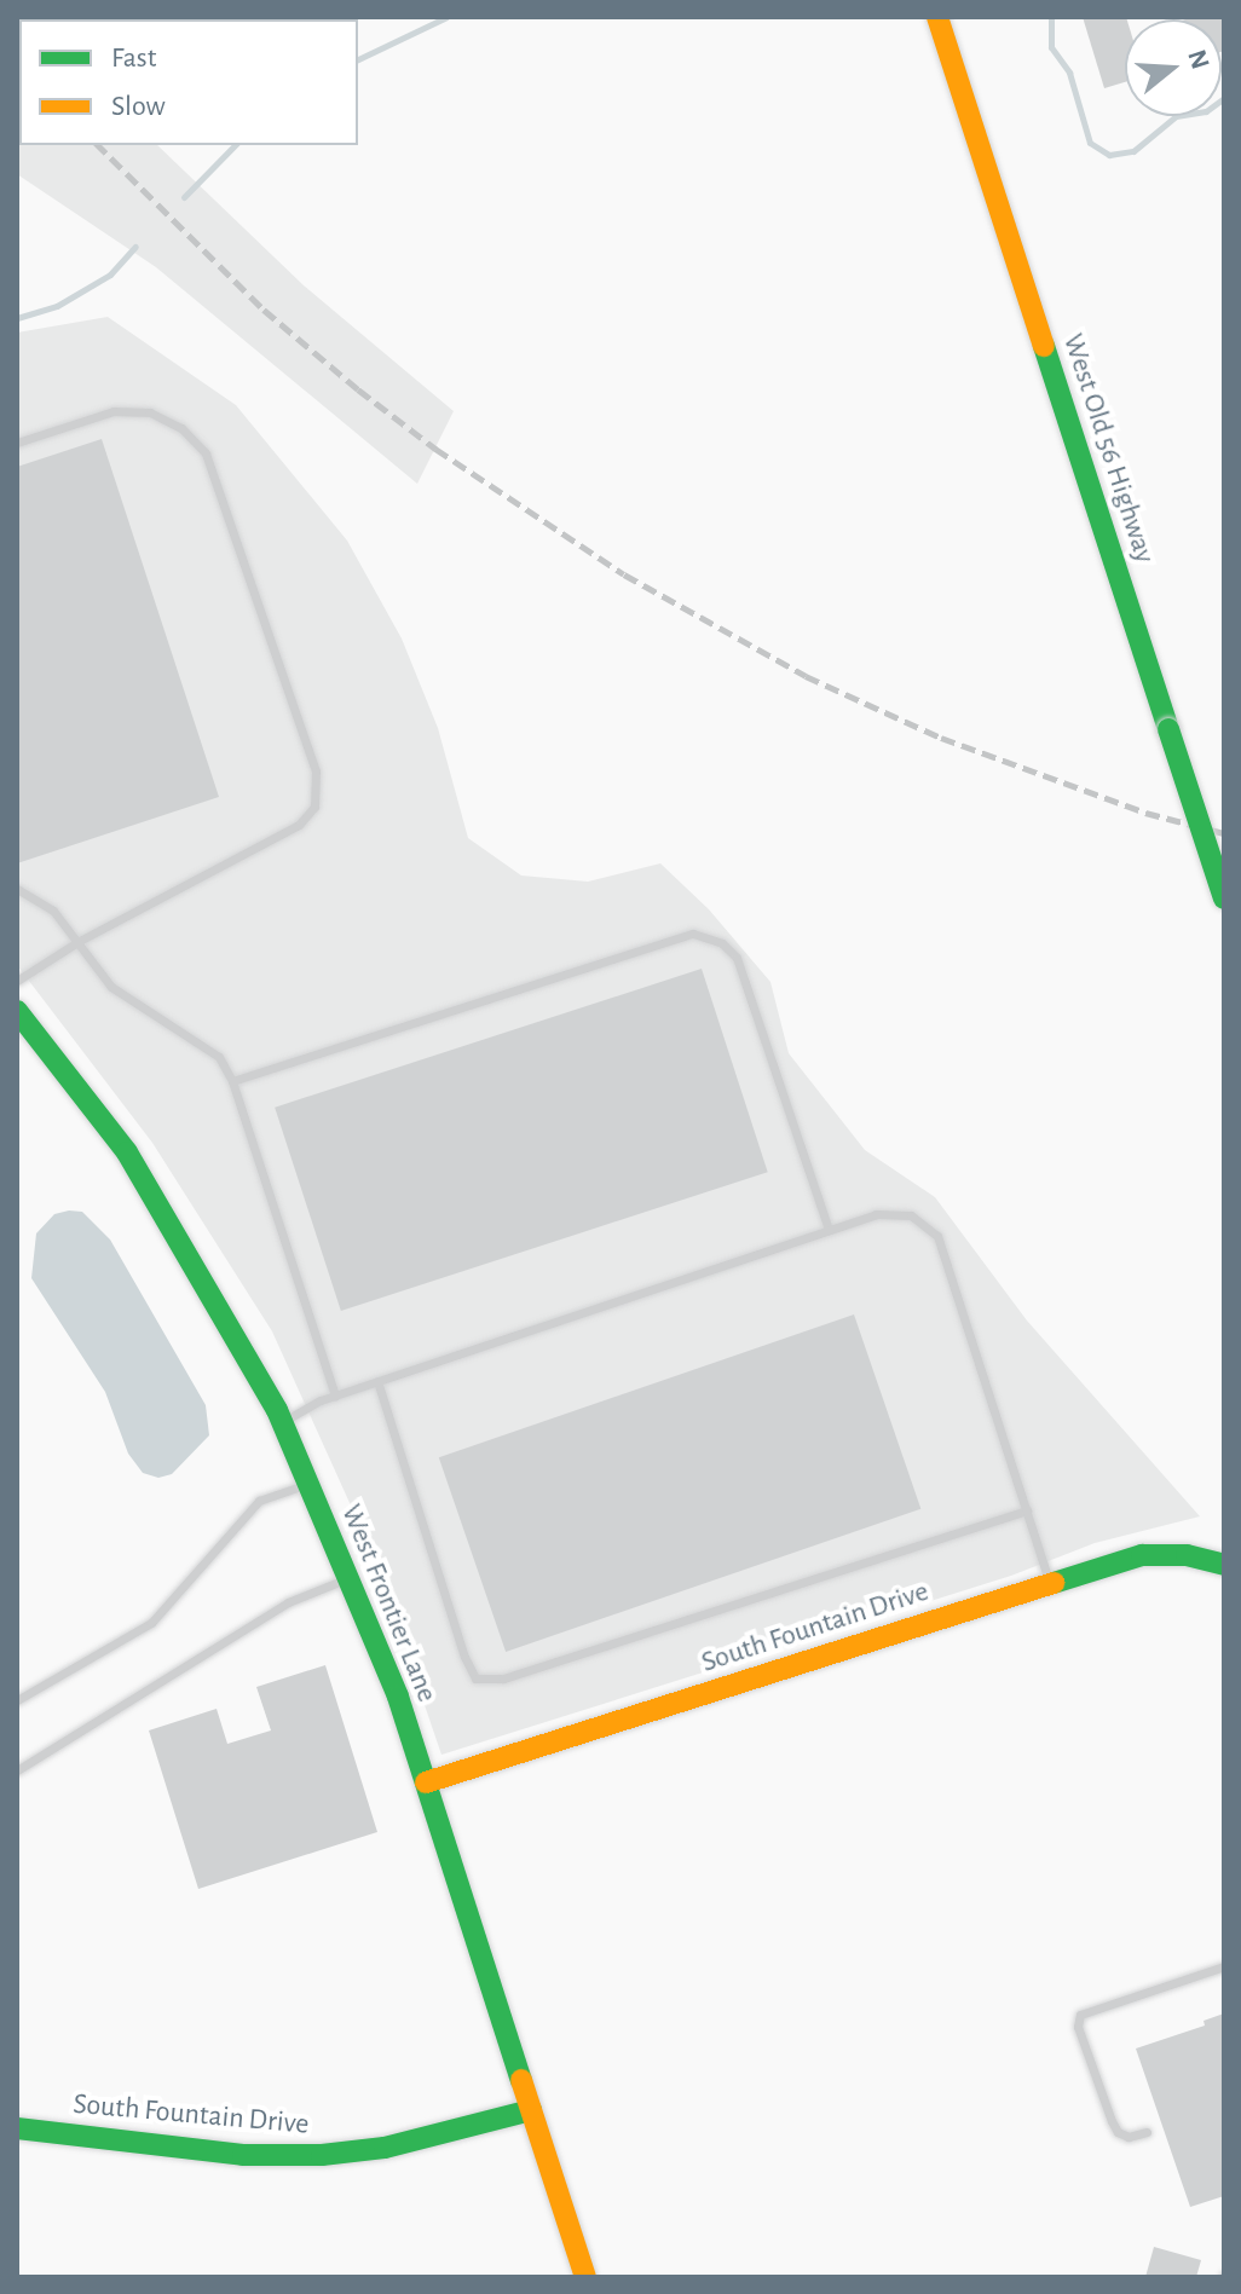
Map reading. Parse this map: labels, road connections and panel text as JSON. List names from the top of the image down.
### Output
{
  "streets": {
    "main road": ["West Old 56 Highway", "West Frontier Lane", "South Fountain Drive"]
  },
  "crossings": [
    ["West Frontier Lane", "South Fountain Drive"]
  ],
  "legend": ["Fast", "Slow"],
  "north": "right"
}
